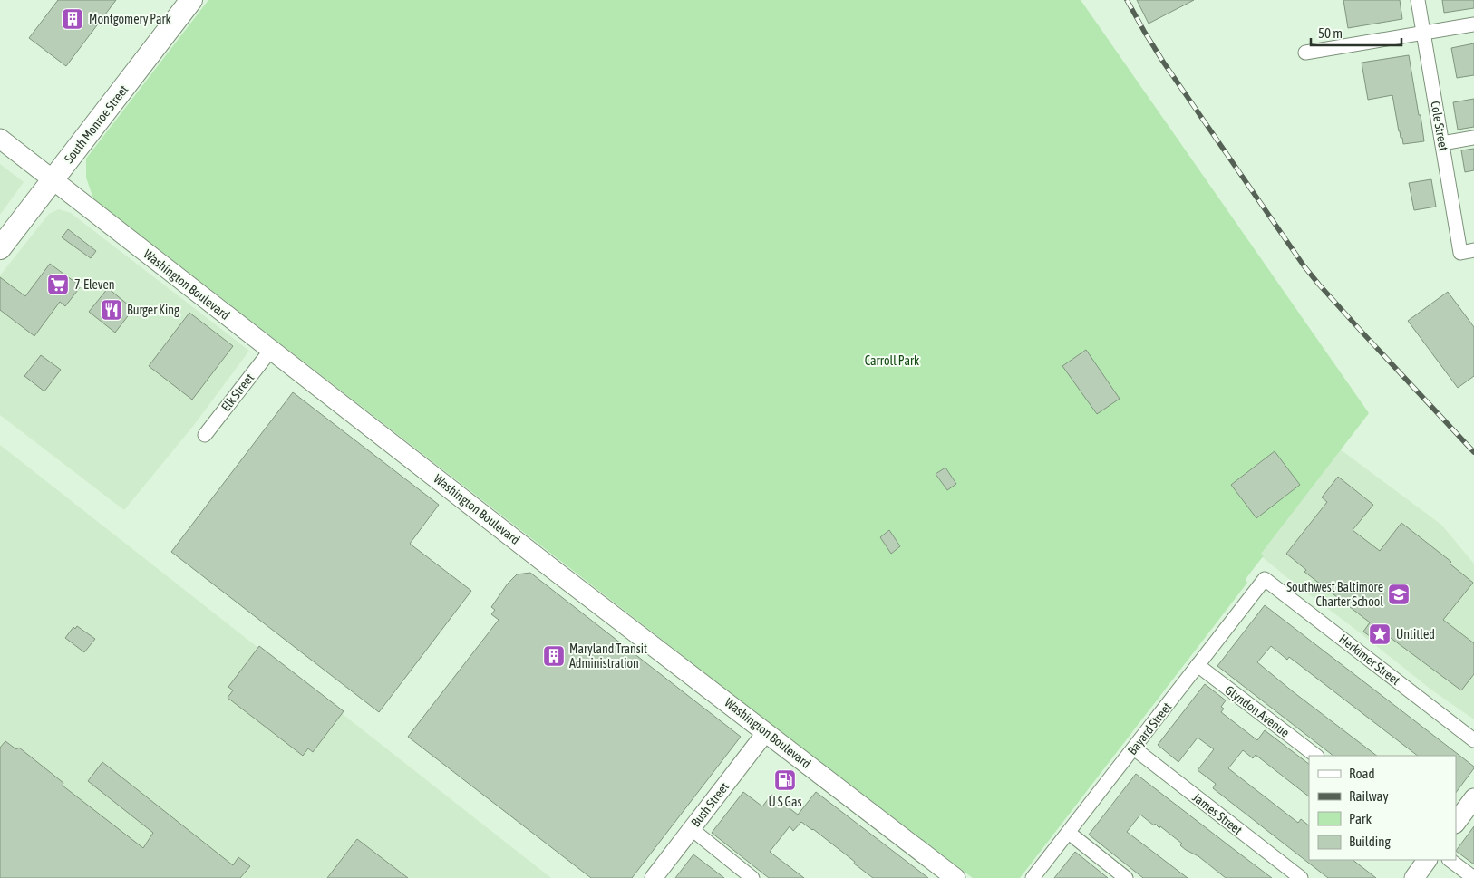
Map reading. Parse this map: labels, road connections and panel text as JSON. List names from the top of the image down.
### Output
{
  "streets": {
    "main road": ["South Monroe Street", "Washington Boulevard"],
    "street": [
      "Cole Street",
      "Elk Street",
      "Herkimer Street",
      "Glyndon Avenue",
      "Bayard Street",
      "Bush Street",
      "James Street"
    ]
  },
  "crossings": [
    ["South Monroe Street", "Washington Boulevard"],
    ["Washington Boulevard", "Elk Street"],
    ["Washington Boulevard", "Bush Street"],
    ["Herkimer Street", "Bayard Street"],
    ["Glyndon Avenue", "Bayard Street"],
    ["Bayard Street", "James Street"]
  ],
  "parks": ["Carroll Park"],
  "places": {
    "building": ["Montgomery Park", "Maryland Transit Administration"],
    "supermarket": ["7-Eleven"],
    "restaurant": ["Burger King"],
    "school or university": ["Southwest Baltimore Charter School"],
    "place": ["Untitled"],
    "fuel station": ["U S Gas"]
  },
  "legend": [
    "Road",
    "Railway",
    "Park",
    "Building"
  ],
  "scale_bar": "50 m"
}
